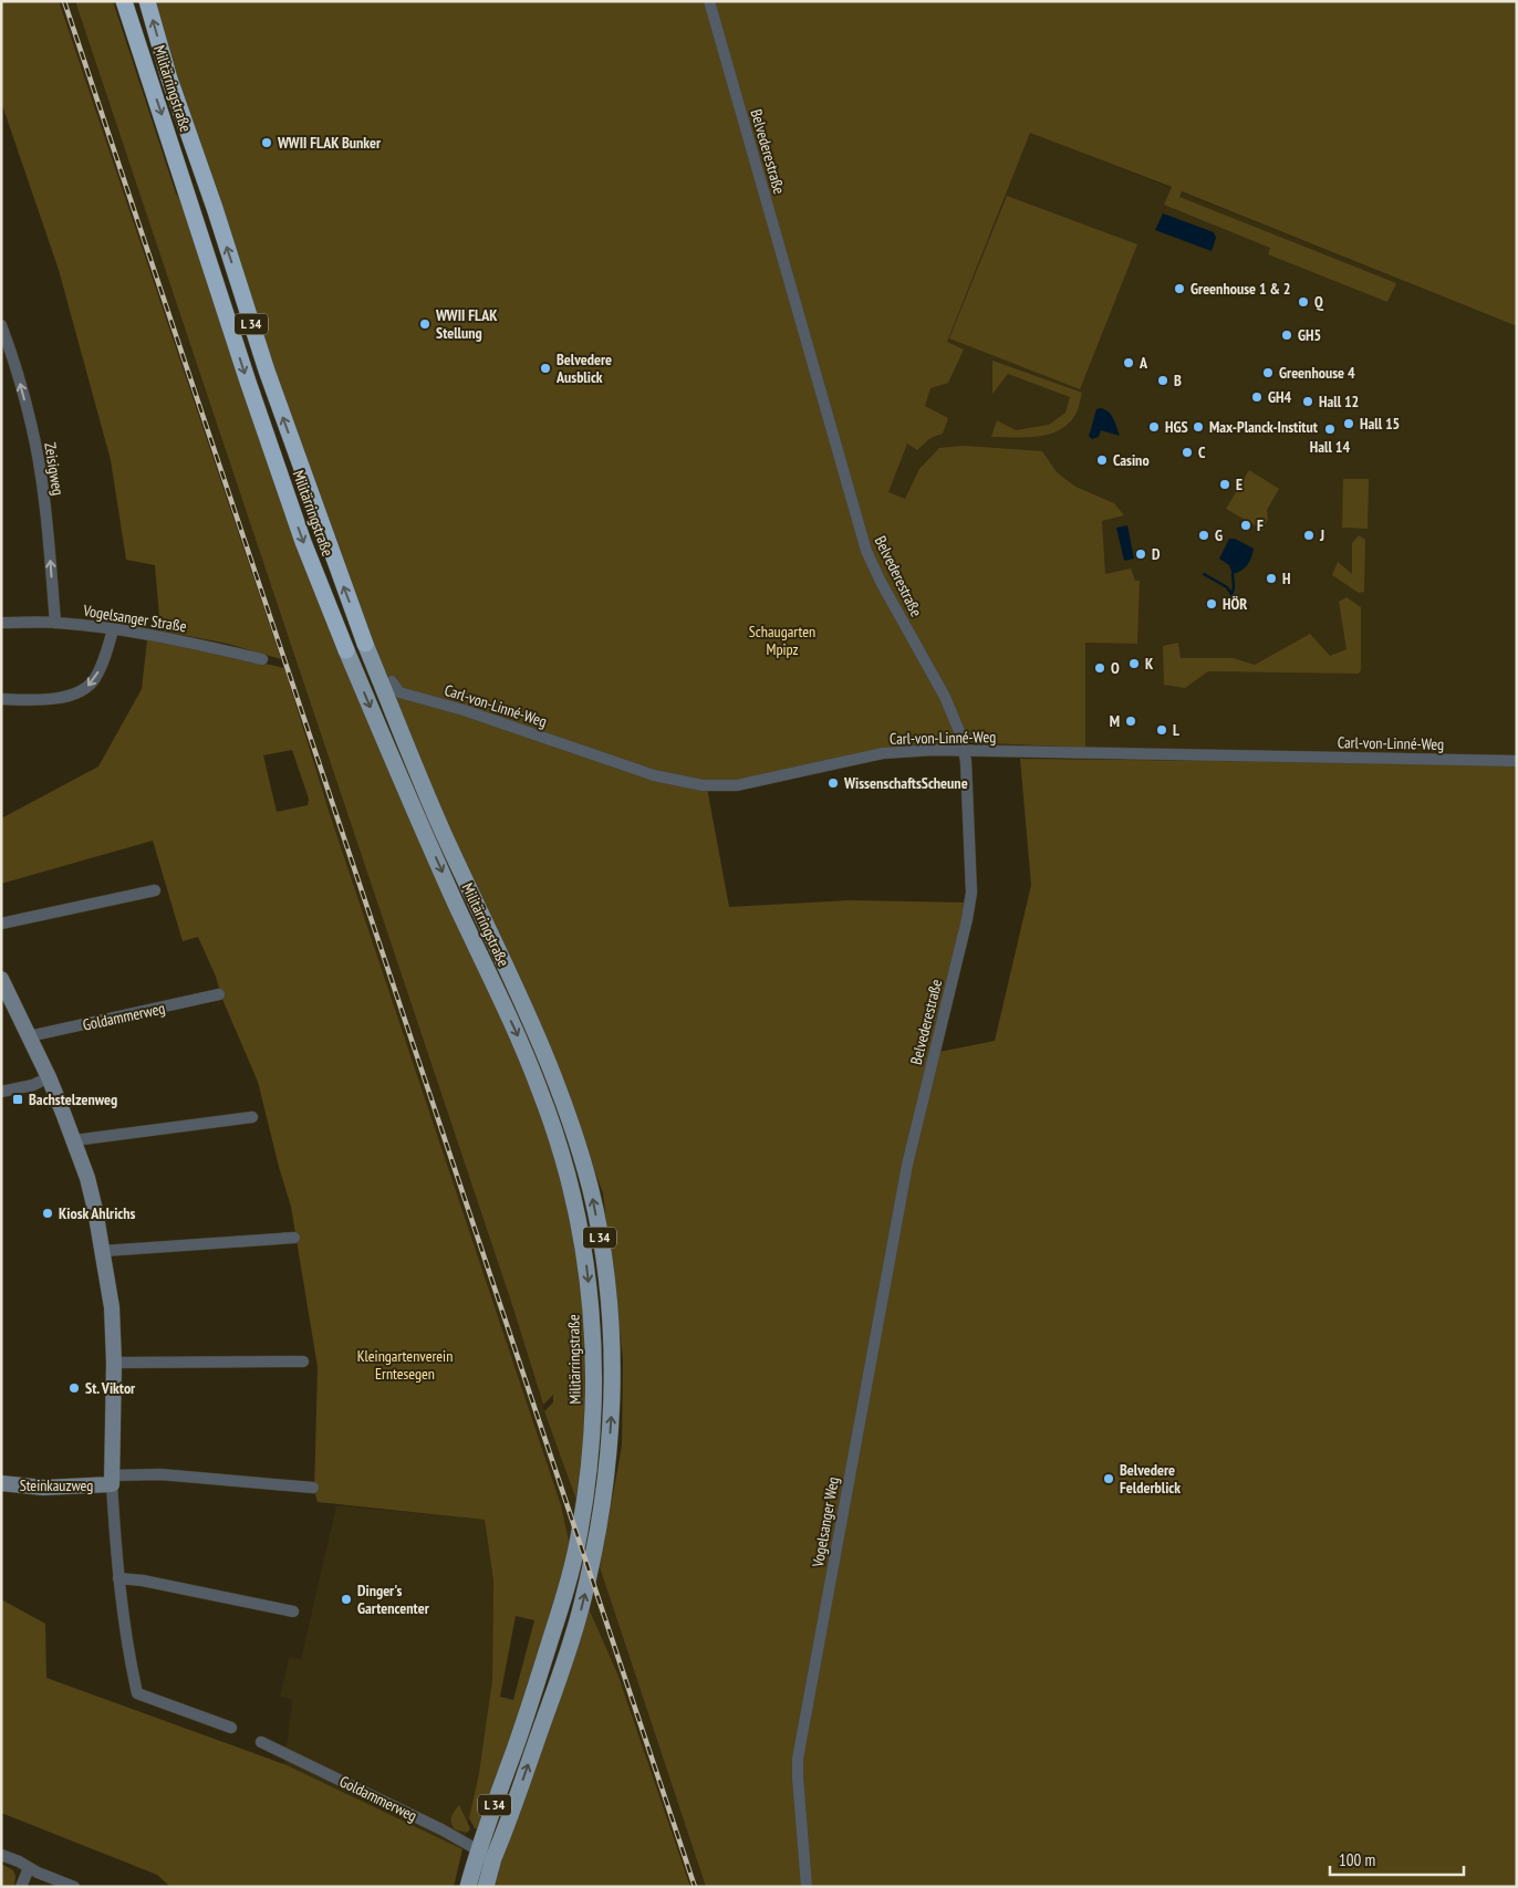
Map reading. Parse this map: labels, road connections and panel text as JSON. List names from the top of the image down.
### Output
{
  "streets": {
    "highway": ["Militärringstraße", "L 34"],
    "street": [
      "Belvederestraße",
      "Zeisigweg",
      "Vogelsanger Straße",
      "Carl-von-Linné-Weg",
      "Goldammerweg",
      "Steinkauzweg",
      "Vogelsanger Weg"
    ]
  },
  "crossings": [
    ["Militärringstraße", "Goldammerweg"],
    ["Belvederestraße", "Carl-von-Linné-Weg"],
    ["Belvederestraße", "Vogelsanger Weg"],
    ["Zeisigweg", "Vogelsanger Straße"]
  ],
  "one_way": ["Zeisigweg"],
  "parks": ["Schaugarten Mpipz", "Kleingartenverein Erntesegen"],
  "places": {
    "other": [
      "WWII FLAK Bunker",
      "Greenhouse 1 & 2",
      "Q",
      "WWII FLAK Stellung",
      "GH5",
      "A",
      "Belvedere Ausblick",
      "Greenhouse 4",
      "B",
      "GH4",
      "Hall 12",
      "Hall 15",
      "HGS",
      "Max-Planck-Institut",
      "Hall 14",
      "C",
      "Casino",
      "E",
      "F",
      "G",
      "J",
      "D",
      "H",
      "HÖR",
      "K",
      "O",
      "M",
      "L",
      "WissenschaftsScheune",
      "Kiosk Ahlrichs",
      "St. Viktor",
      "Belvedere Felderblick",
      "Dinger's Gartencenter"
    ],
    "transit": ["Bachstelzenweg"]
  },
  "scale_bar": "100 m"
}
